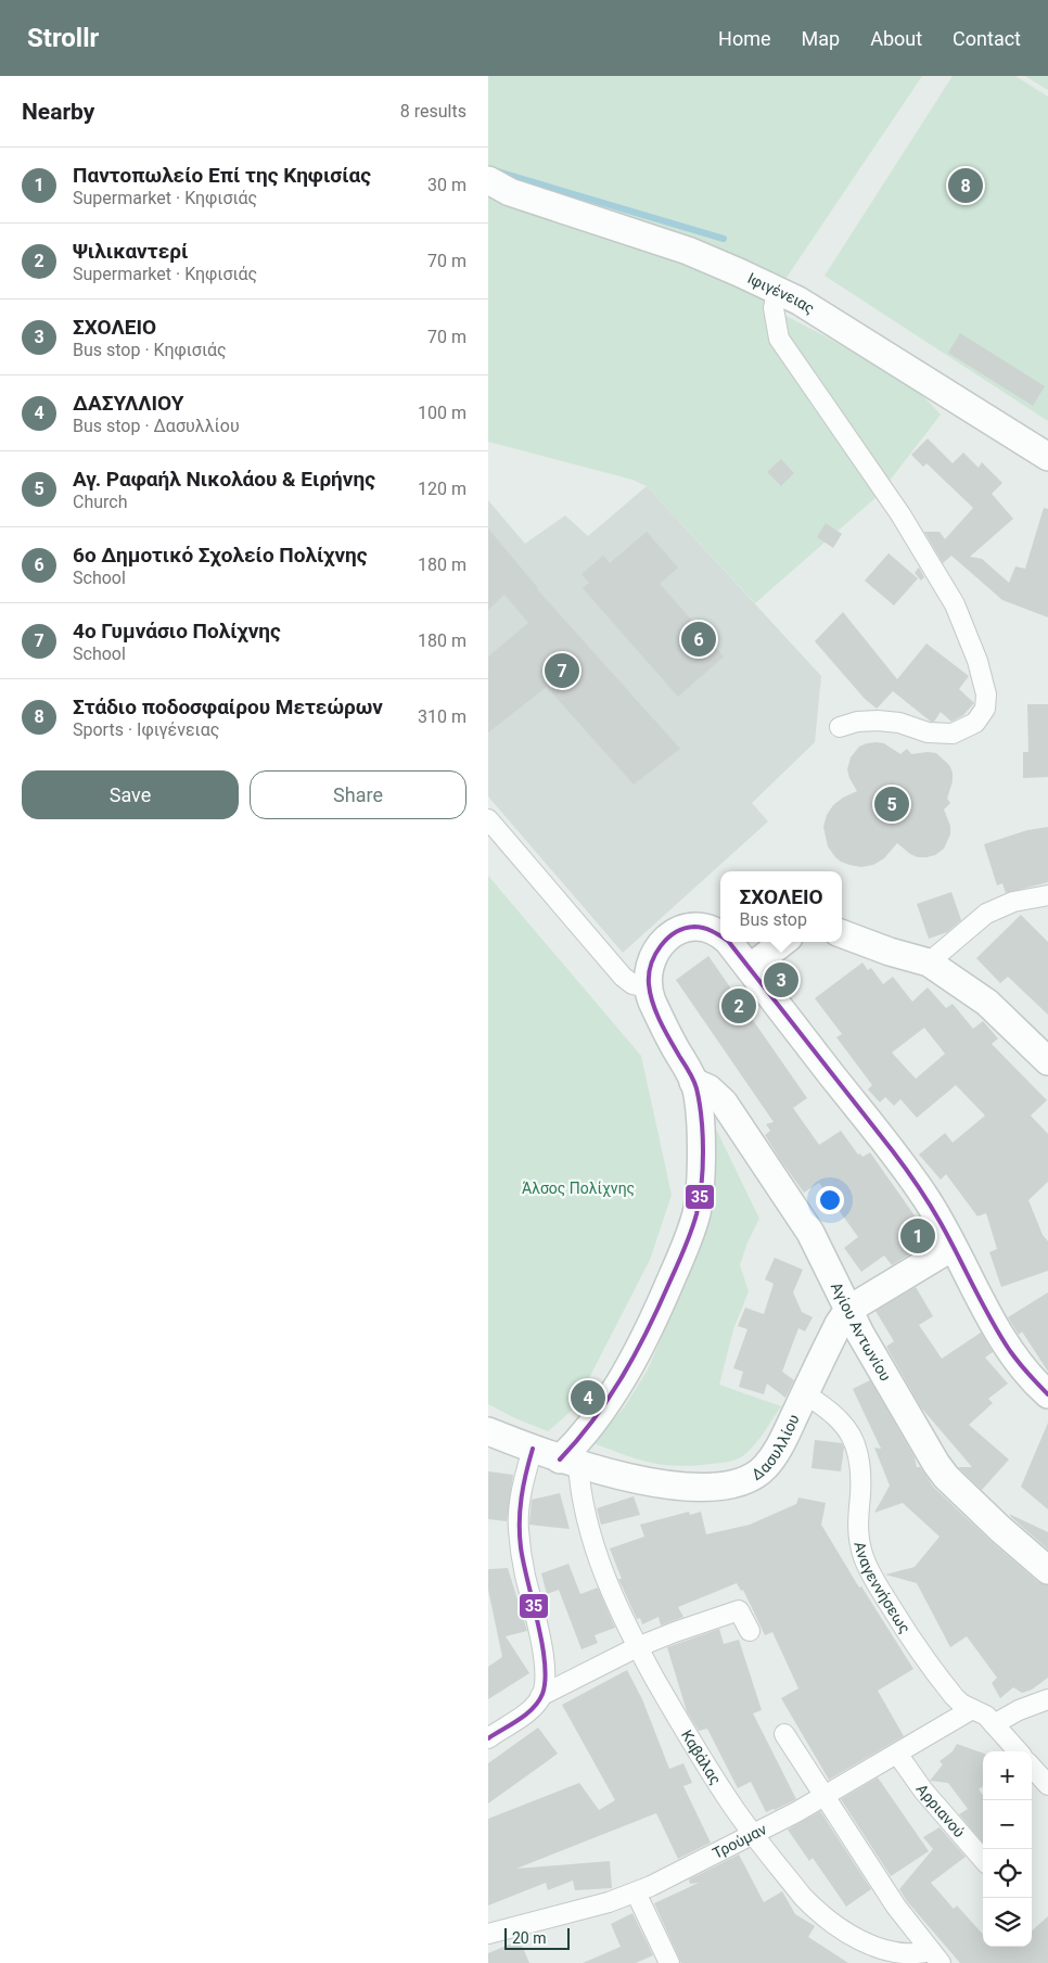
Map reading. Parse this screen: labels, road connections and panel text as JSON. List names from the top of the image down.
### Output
{
  "streets": {
    "street": [
      "Ιφιγένειας",
      "Αγίου Αντωνίου",
      "Δασυλλίου",
      "Αναγεννήσεως",
      "Καβάλας",
      "Αρριανού",
      "Τρούμαν"
    ]
  },
  "crossings": [
    ["Αγίου Αντωνίου", "Δασυλλίου"],
    ["Δασυλλίου", "Αναγεννήσεως"],
    ["Δασυλλίου", "Καβάλας"],
    ["Αναγεννήσεως", "Τρούμαν"],
    ["Καβάλας", "Τρούμαν"],
    ["Αρριανού", "Τρούμαν"]
  ],
  "parks": ["Άλσος Πολίχνης"],
  "lines": ["transit line 35"],
  "scale_bar": "20 m",
  "page": {
    "header": "Strollr",
    "nav": [
      "Home",
      "Map",
      "About",
      "Contact"
    ],
    "heading": ["Nearby", "8 results"],
    "list": [
      {
        "mark": "1",
        "name": "Παντοπωλείο Επί της Κηφισίας",
        "note": "Supermarket · Κηφισιάς",
        "value": "30 m"
      },
      {
        "mark": "2",
        "name": "Ψιλικαντερί",
        "note": "Supermarket · Κηφισιάς",
        "value": "70 m"
      },
      {
        "mark": "3",
        "name": "ΣΧΟΛΕΙΟ",
        "note": "Bus stop · Κηφισιάς",
        "value": "70 m"
      },
      {
        "mark": "4",
        "name": "ΔΑΣΥΛΛΙΟΥ",
        "note": "Bus stop · Δασυλλίου",
        "value": "100 m"
      },
      {
        "mark": "5",
        "name": "Αγ. Ραφαήλ Νικολάου & Ειρήνης",
        "note": "Church",
        "value": "120 m"
      },
      {
        "mark": "6",
        "name": "6ο Δημοτικό Σχολείο Πολίχνης",
        "note": "School",
        "value": "180 m"
      },
      {
        "mark": "7",
        "name": "4ο Γυμνάσιο Πολίχνης",
        "note": "School",
        "value": "180 m"
      },
      {
        "mark": "8",
        "name": "Στάδιο ποδοσφαίρου Μετεώρων",
        "note": "Sports · Ιφιγένειας",
        "value": "310 m"
      }
    ],
    "pins": [
      "8",
      "6",
      "7",
      "5",
      "3",
      "2",
      "1",
      "4"
    ],
    "buttons": ["Save", "Share"],
    "popup": ["ΣΧΟΛΕΙΟ", "Bus stop"],
    "map_buttons": ["+", "−"],
    "scale": "20 m"
  }
}
